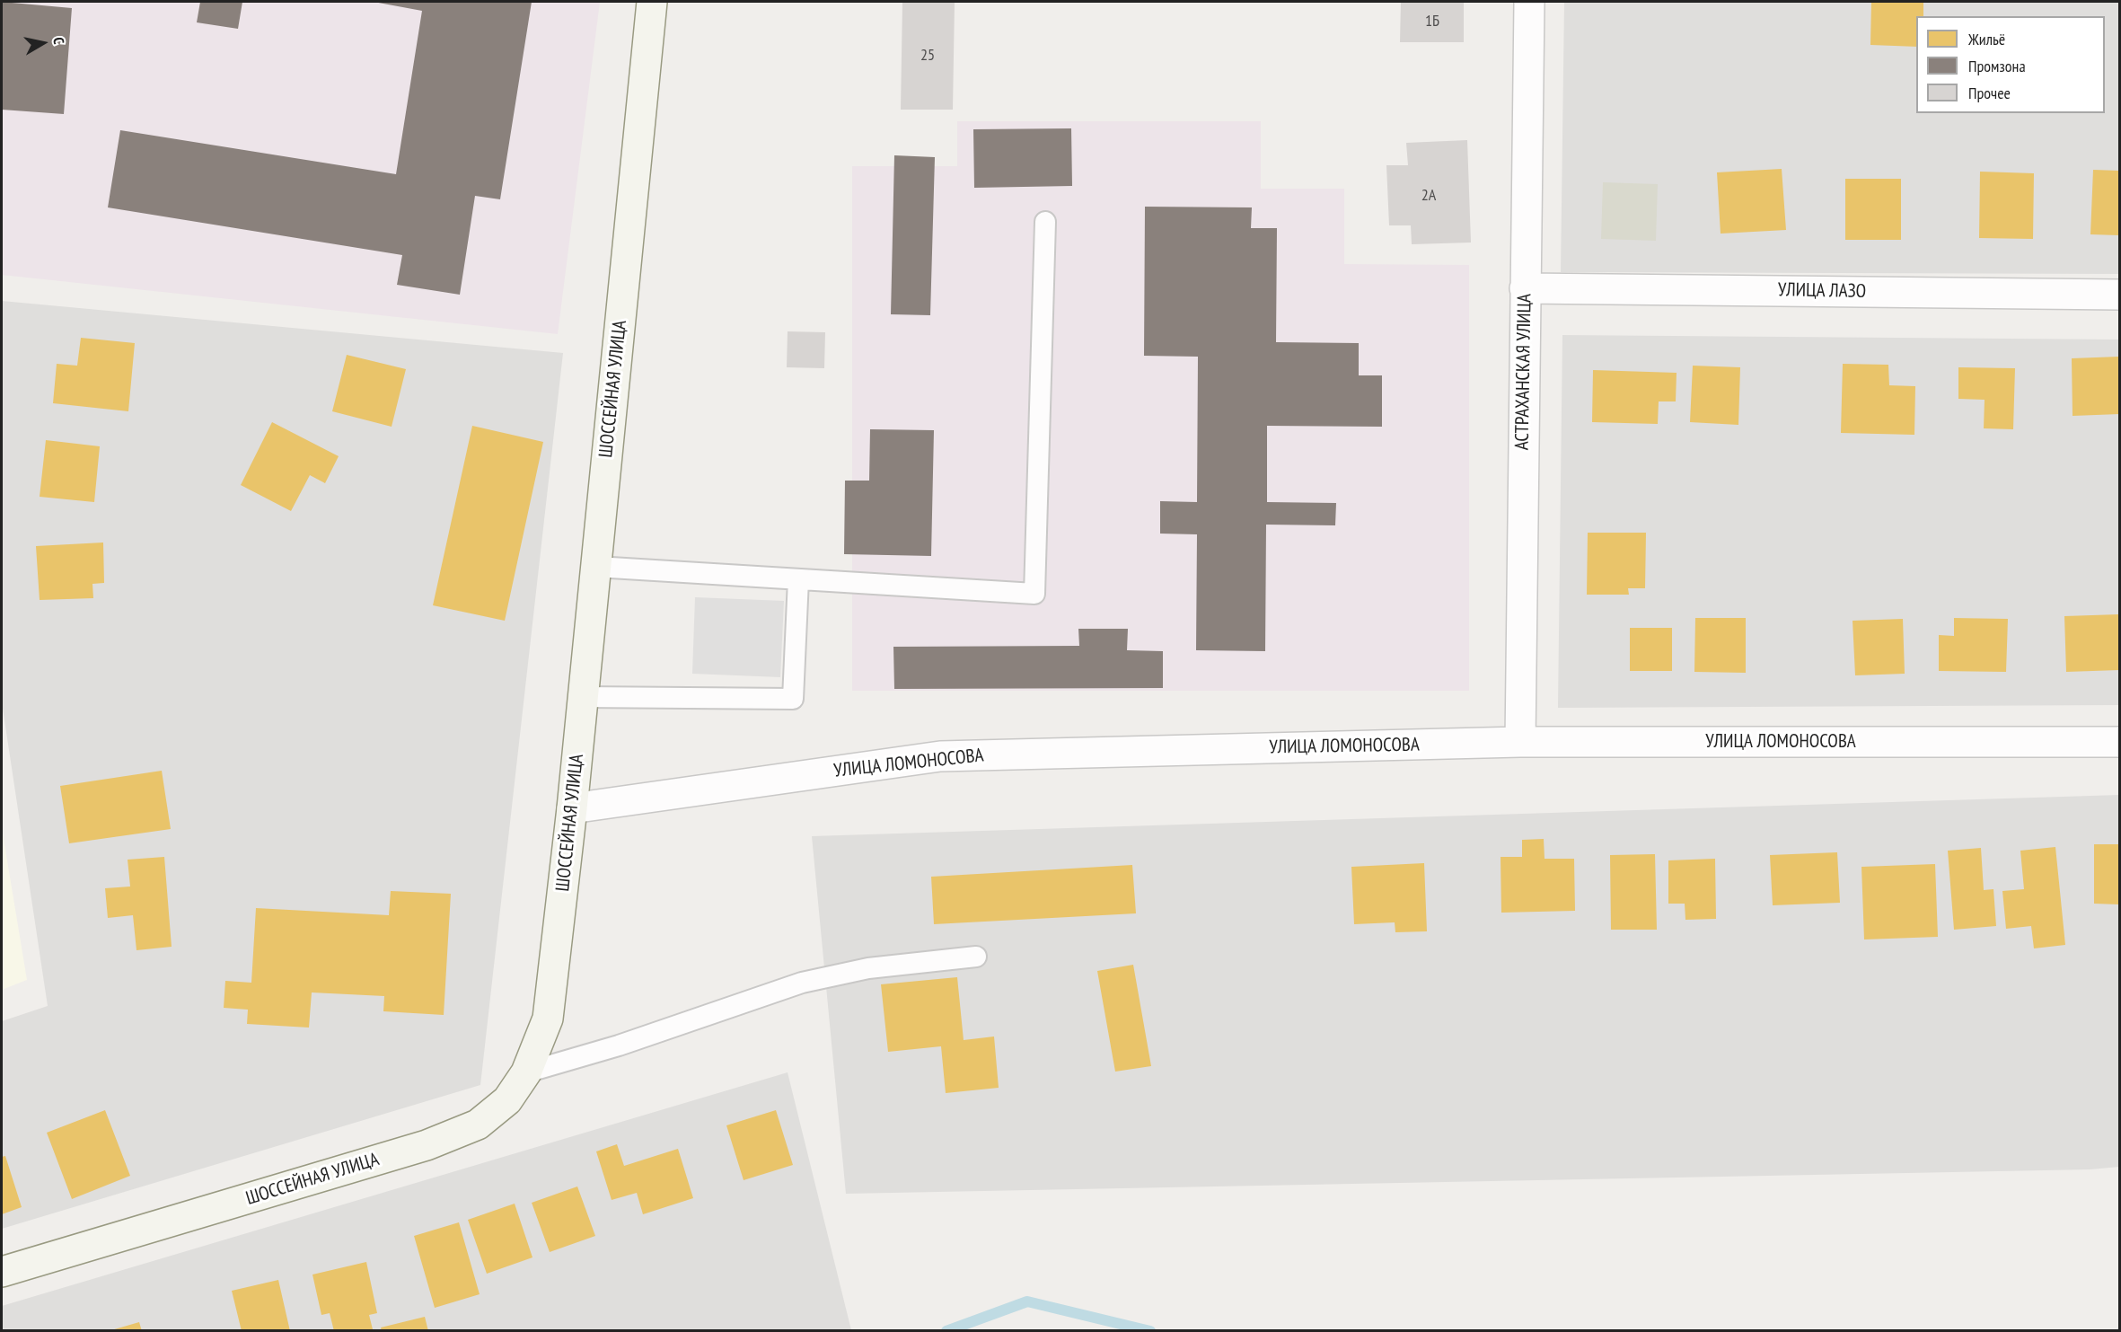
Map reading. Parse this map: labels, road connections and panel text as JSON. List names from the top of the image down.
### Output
{
  "streets": {
    "street": [
      "УЛИЦА ЛАЗО",
      "АСТРАХАНСКАЯ УЛИЦА",
      "ШОССЕЙНАЯ УЛИЦА",
      "УЛИЦА ЛОМОНОСОВА"
    ]
  },
  "crossings": [
    ["УЛИЦА ЛАЗО", "АСТРАХАНСКАЯ УЛИЦА"],
    ["АСТРАХАНСКАЯ УЛИЦА", "УЛИЦА ЛОМОНОСОВА"],
    ["ШОССЕЙНАЯ УЛИЦА", "УЛИЦА ЛОМОНОСОВА"]
  ],
  "house_numbers": ["1Б", "25", "2А"],
  "legend": ["Жильё", "Промзона", "Прочее"],
  "north": "right"
}
